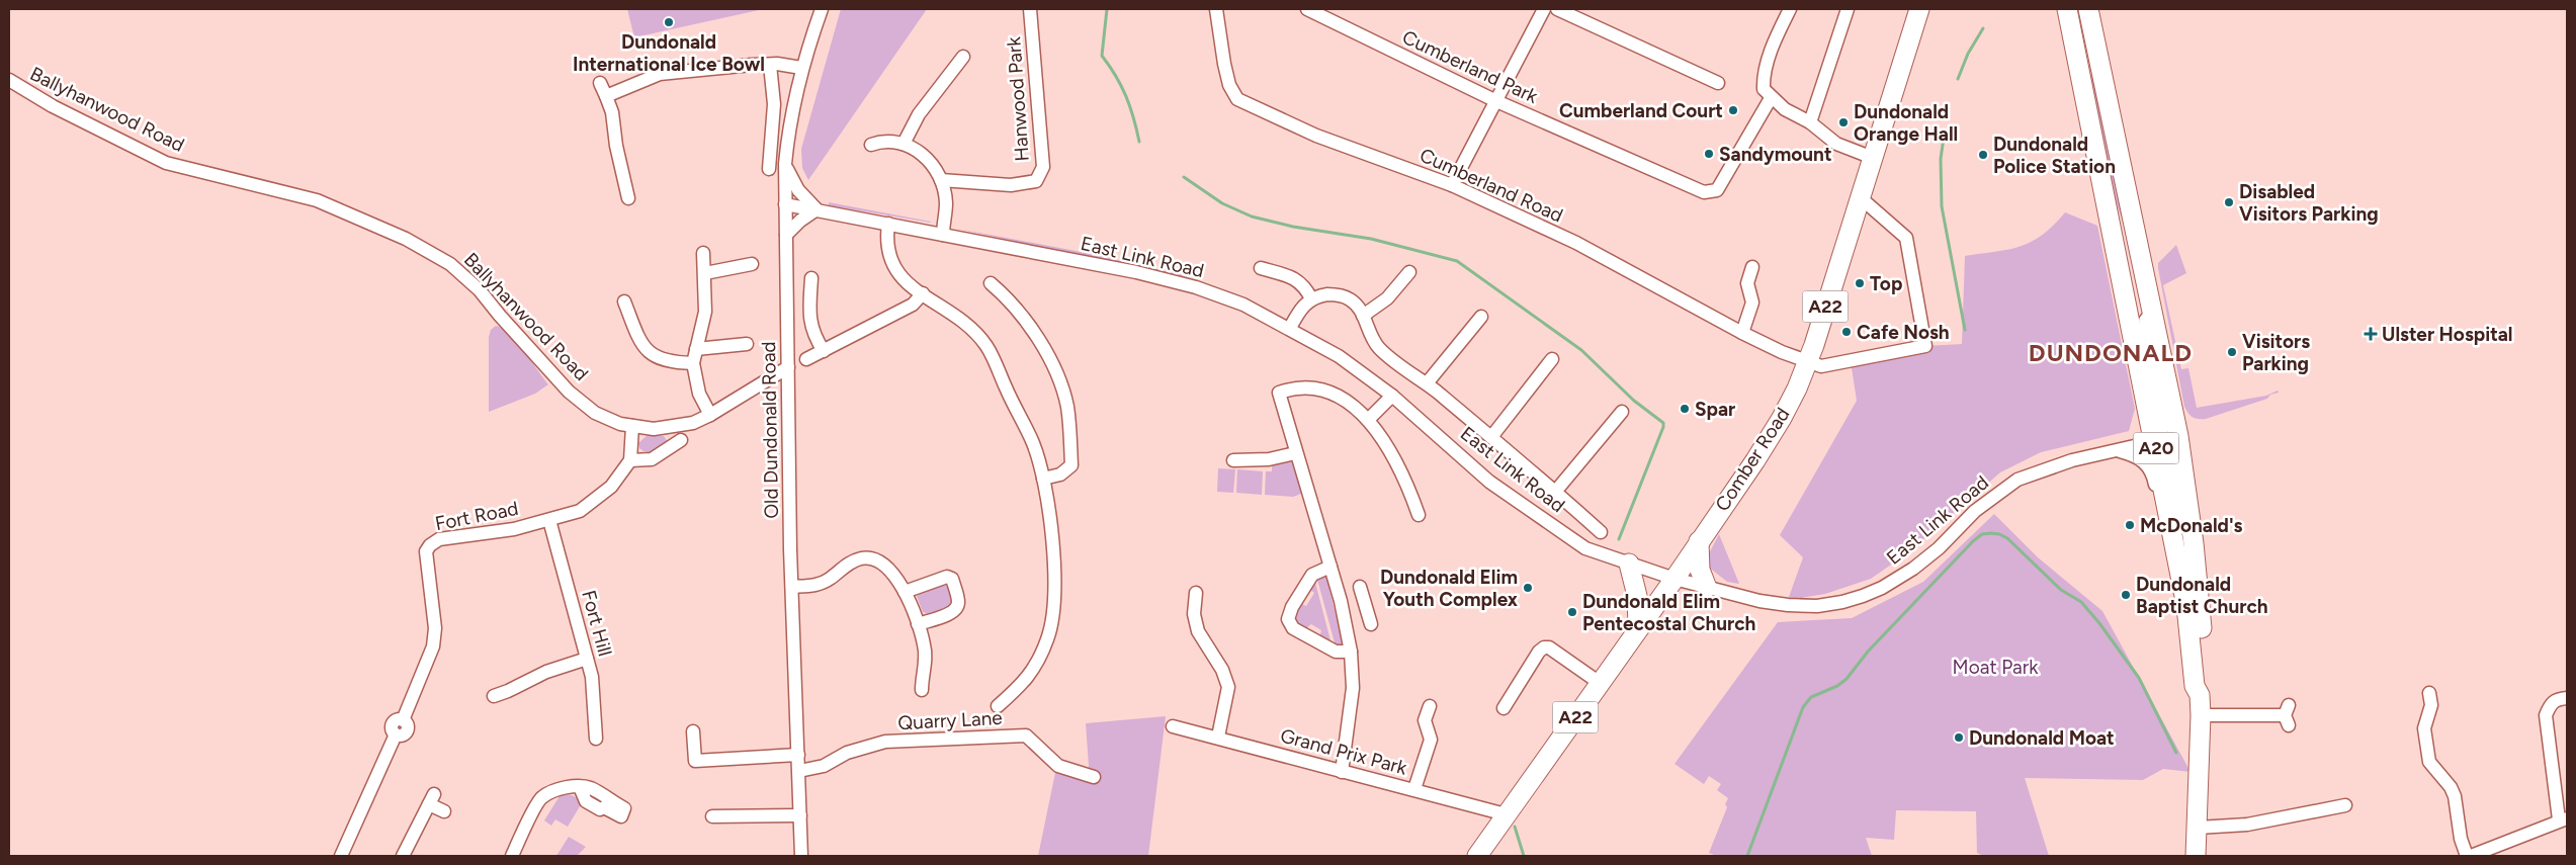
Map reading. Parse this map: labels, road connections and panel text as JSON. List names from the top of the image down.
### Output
{
  "streets": {
    "highway": ["A22", "A20", "Comber Road"],
    "street": [
      "Cumberland Park",
      "Hanwood Park",
      "Ballyhanwood Road",
      "Cumberland Road",
      "East Link Road",
      "Old Dundonald Road",
      "Fort Road",
      "Fort Hill",
      "Quarry Lane",
      "Grand Prix Park"
    ]
  },
  "crossings": [
    ["Ballyhanwood Road", "Old Dundonald Road"],
    ["Cumberland Road", "Comber Road"],
    ["East Link Road", "Old Dundonald Road"],
    ["East Link Road", "A20"],
    ["East Link Road", "Comber Road"],
    ["Old Dundonald Road", "Quarry Lane"],
    ["Comber Road", "Grand Prix Park"],
    ["Fort Road", "Fort Hill"]
  ],
  "districts": ["DUNDONALD"],
  "parks": ["Moat Park"],
  "places": {
    "other": [
      "Dundonald International Ice Bowl",
      "Cumberland Court",
      "Dundonald Orange Hall",
      "Sandymount",
      "Dundonald Police Station",
      "Disabled Visitors Parking",
      "Top",
      "Cafe Nosh",
      "Visitors Parking",
      "Spar",
      "McDonald's",
      "Dundonald Elim Youth Complex",
      "Dundonald Baptist Church",
      "Dundonald Elim Pentecostal Church",
      "Dundonald Moat"
    ],
    "health": ["Ulster Hospital"]
  }
}
